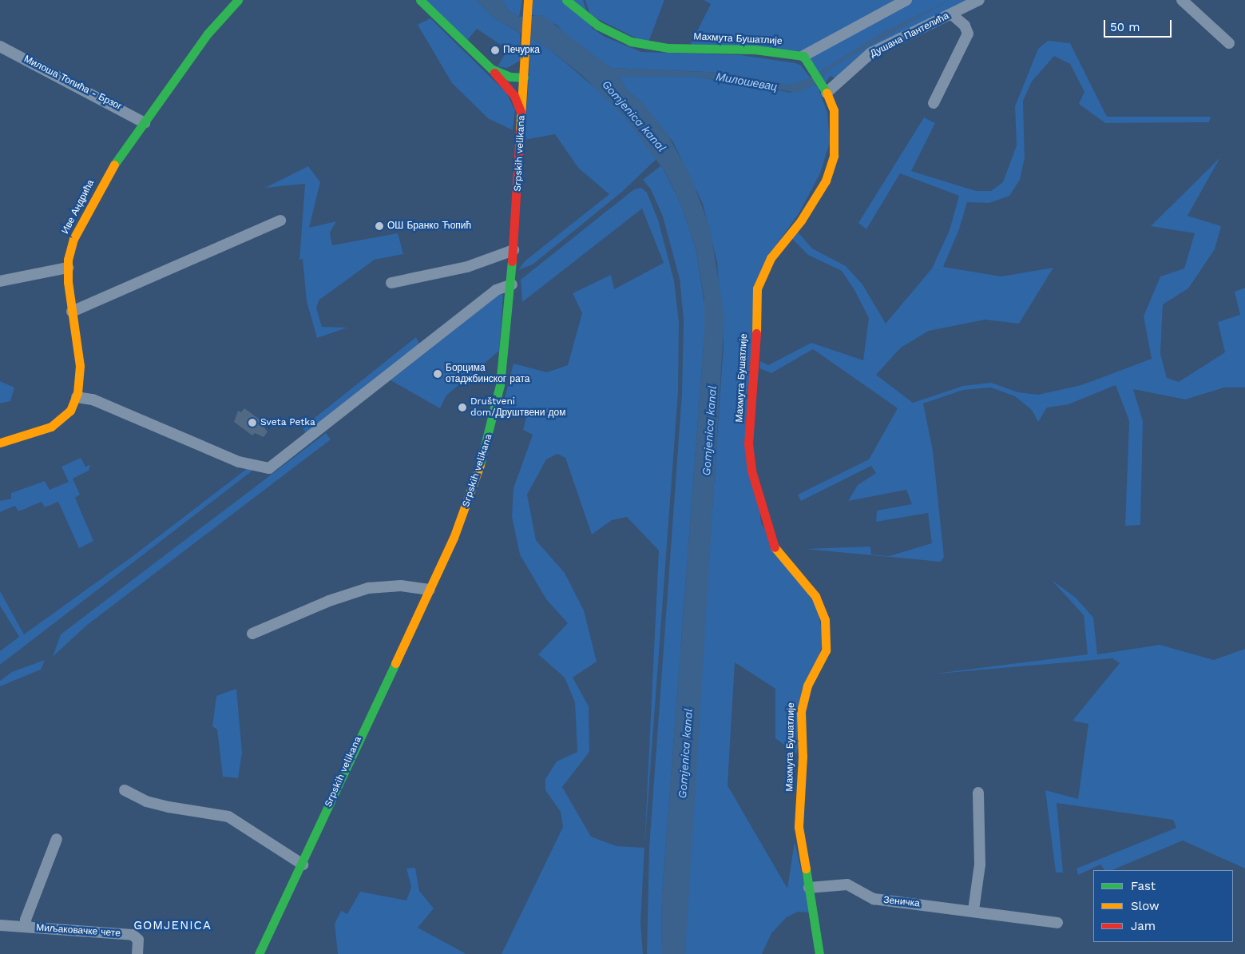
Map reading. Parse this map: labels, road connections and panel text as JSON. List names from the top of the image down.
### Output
{
  "streets": {
    "street": [
      "Душана Пантелића",
      "Махмута Бушатлије",
      "Милоша Топића - Брзог",
      "Srpskih velikana",
      "Иве Андрића",
      "Зеничка",
      "Миљаковачке чете"
    ]
  },
  "crossings": [
    ["Душана Пантелића", "Махмута Бушатлије"],
    ["Махмута Бушатлије", "Зеничка"],
    ["Милоша Топића - Брзог", "Иве Андрића"]
  ],
  "districts": ["GOMJENICA"],
  "water": ["Милошевац", "Gomjenica kanal"],
  "places": [
    "Печурка",
    "ОШ Бранко Ћопић",
    "Борцима отаджбинског рата",
    "Društveni dom/Друштвени дом",
    "Sveta Petka"
  ],
  "legend": ["Fast", "Slow", "Jam"],
  "scale_bar": "50 m"
}
